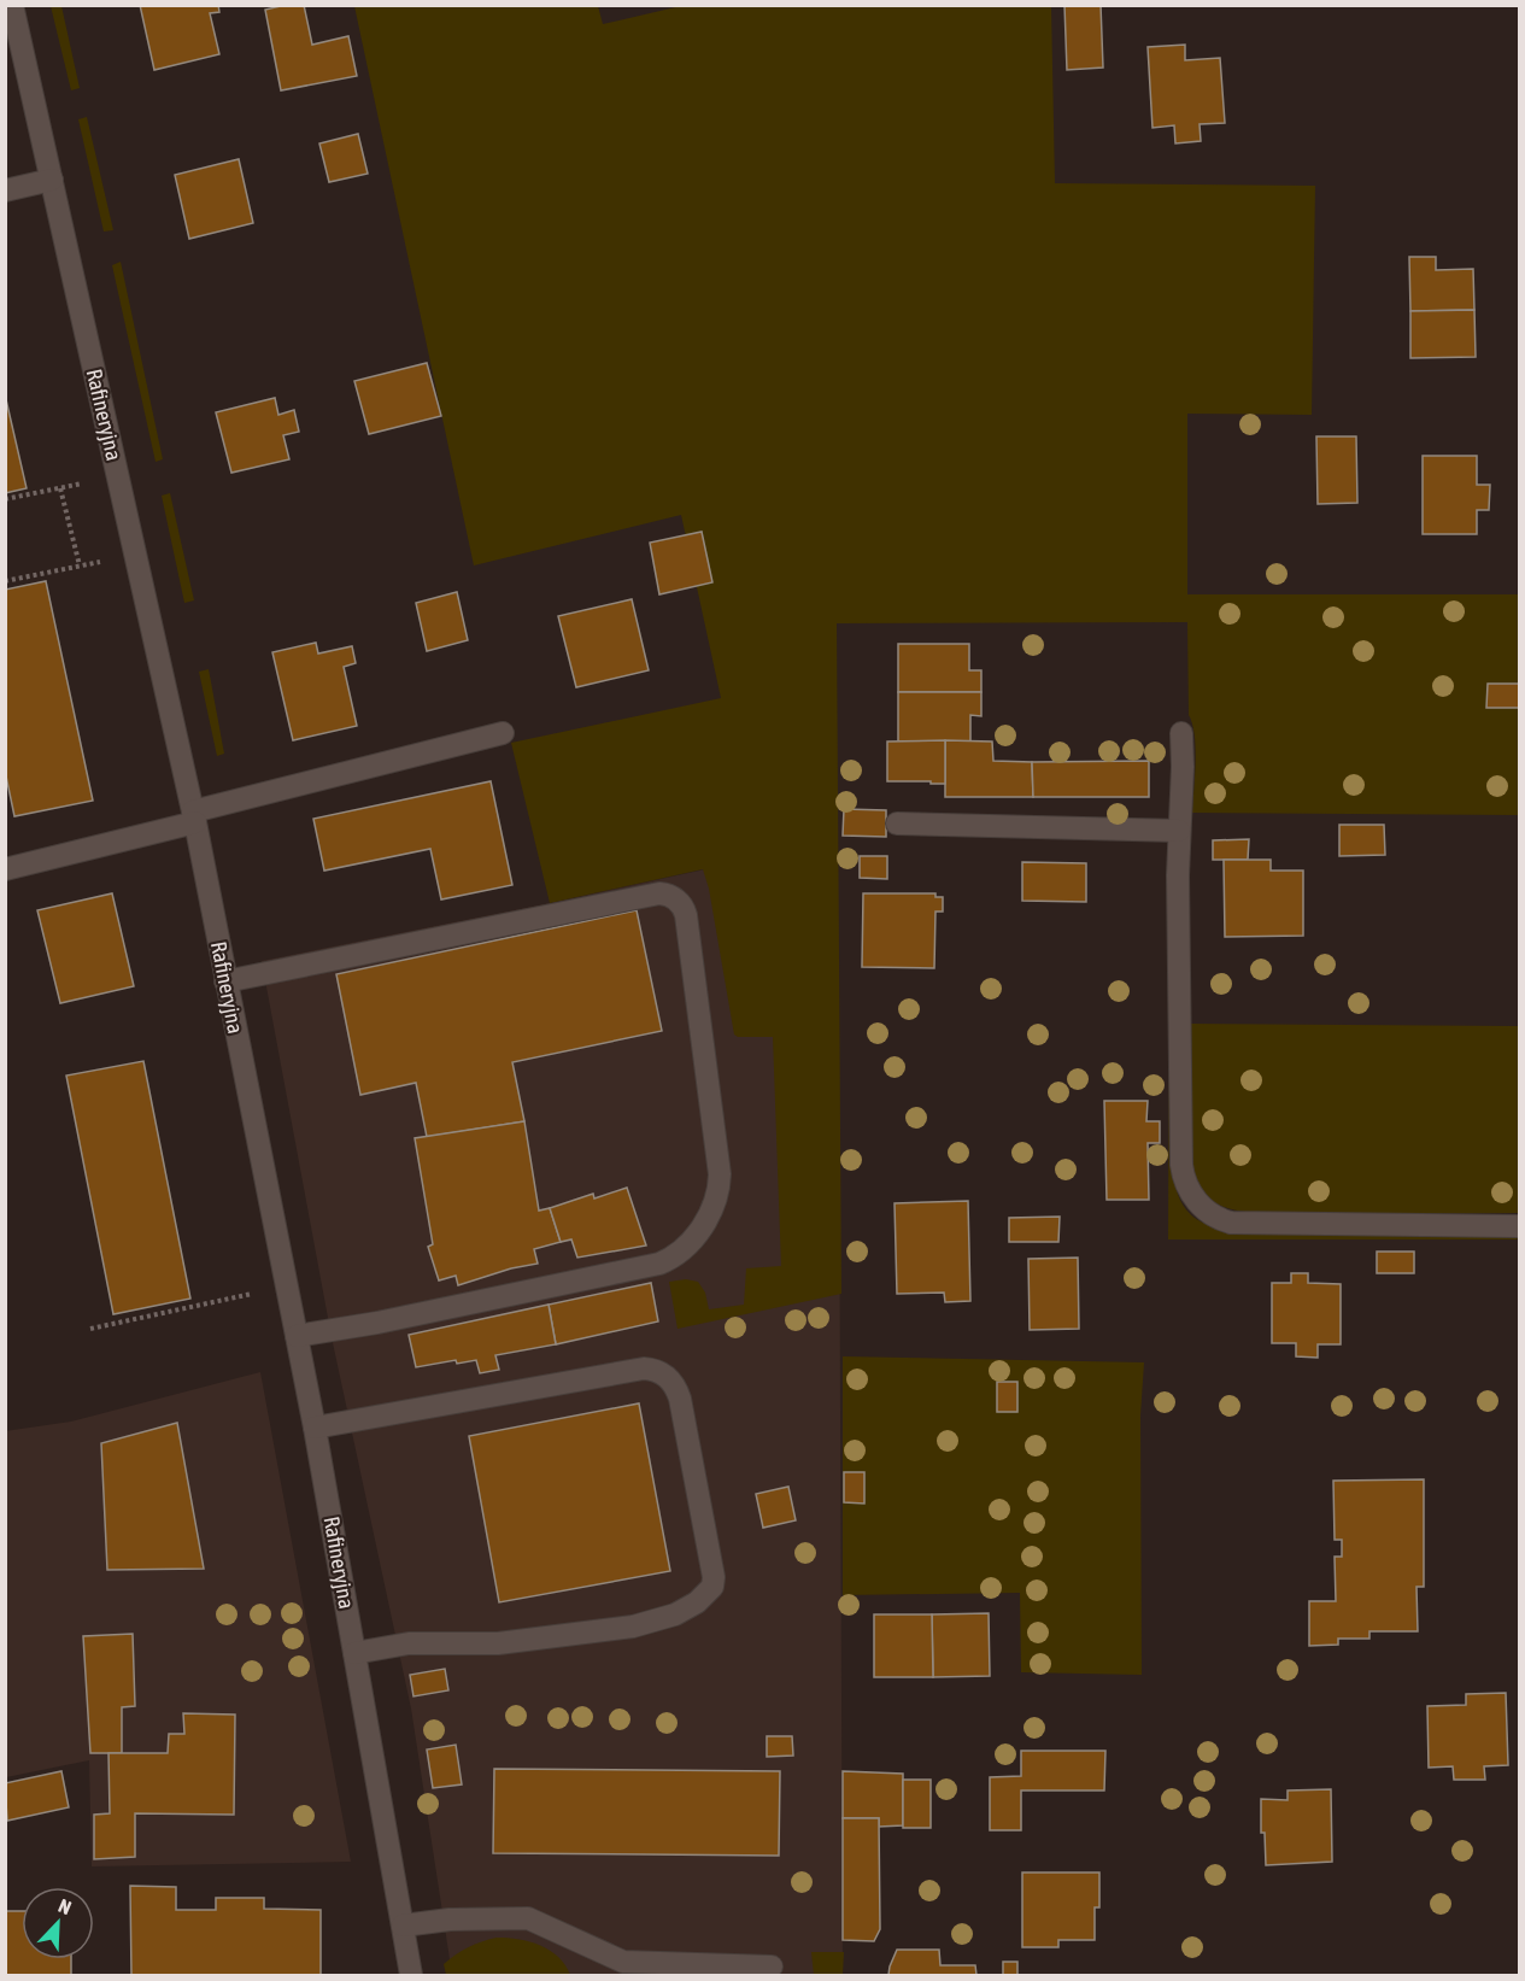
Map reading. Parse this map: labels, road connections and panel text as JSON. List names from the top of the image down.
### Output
{
  "streets": {
    "street": ["Rafineryjna"]
  },
  "north": "top right"
}
